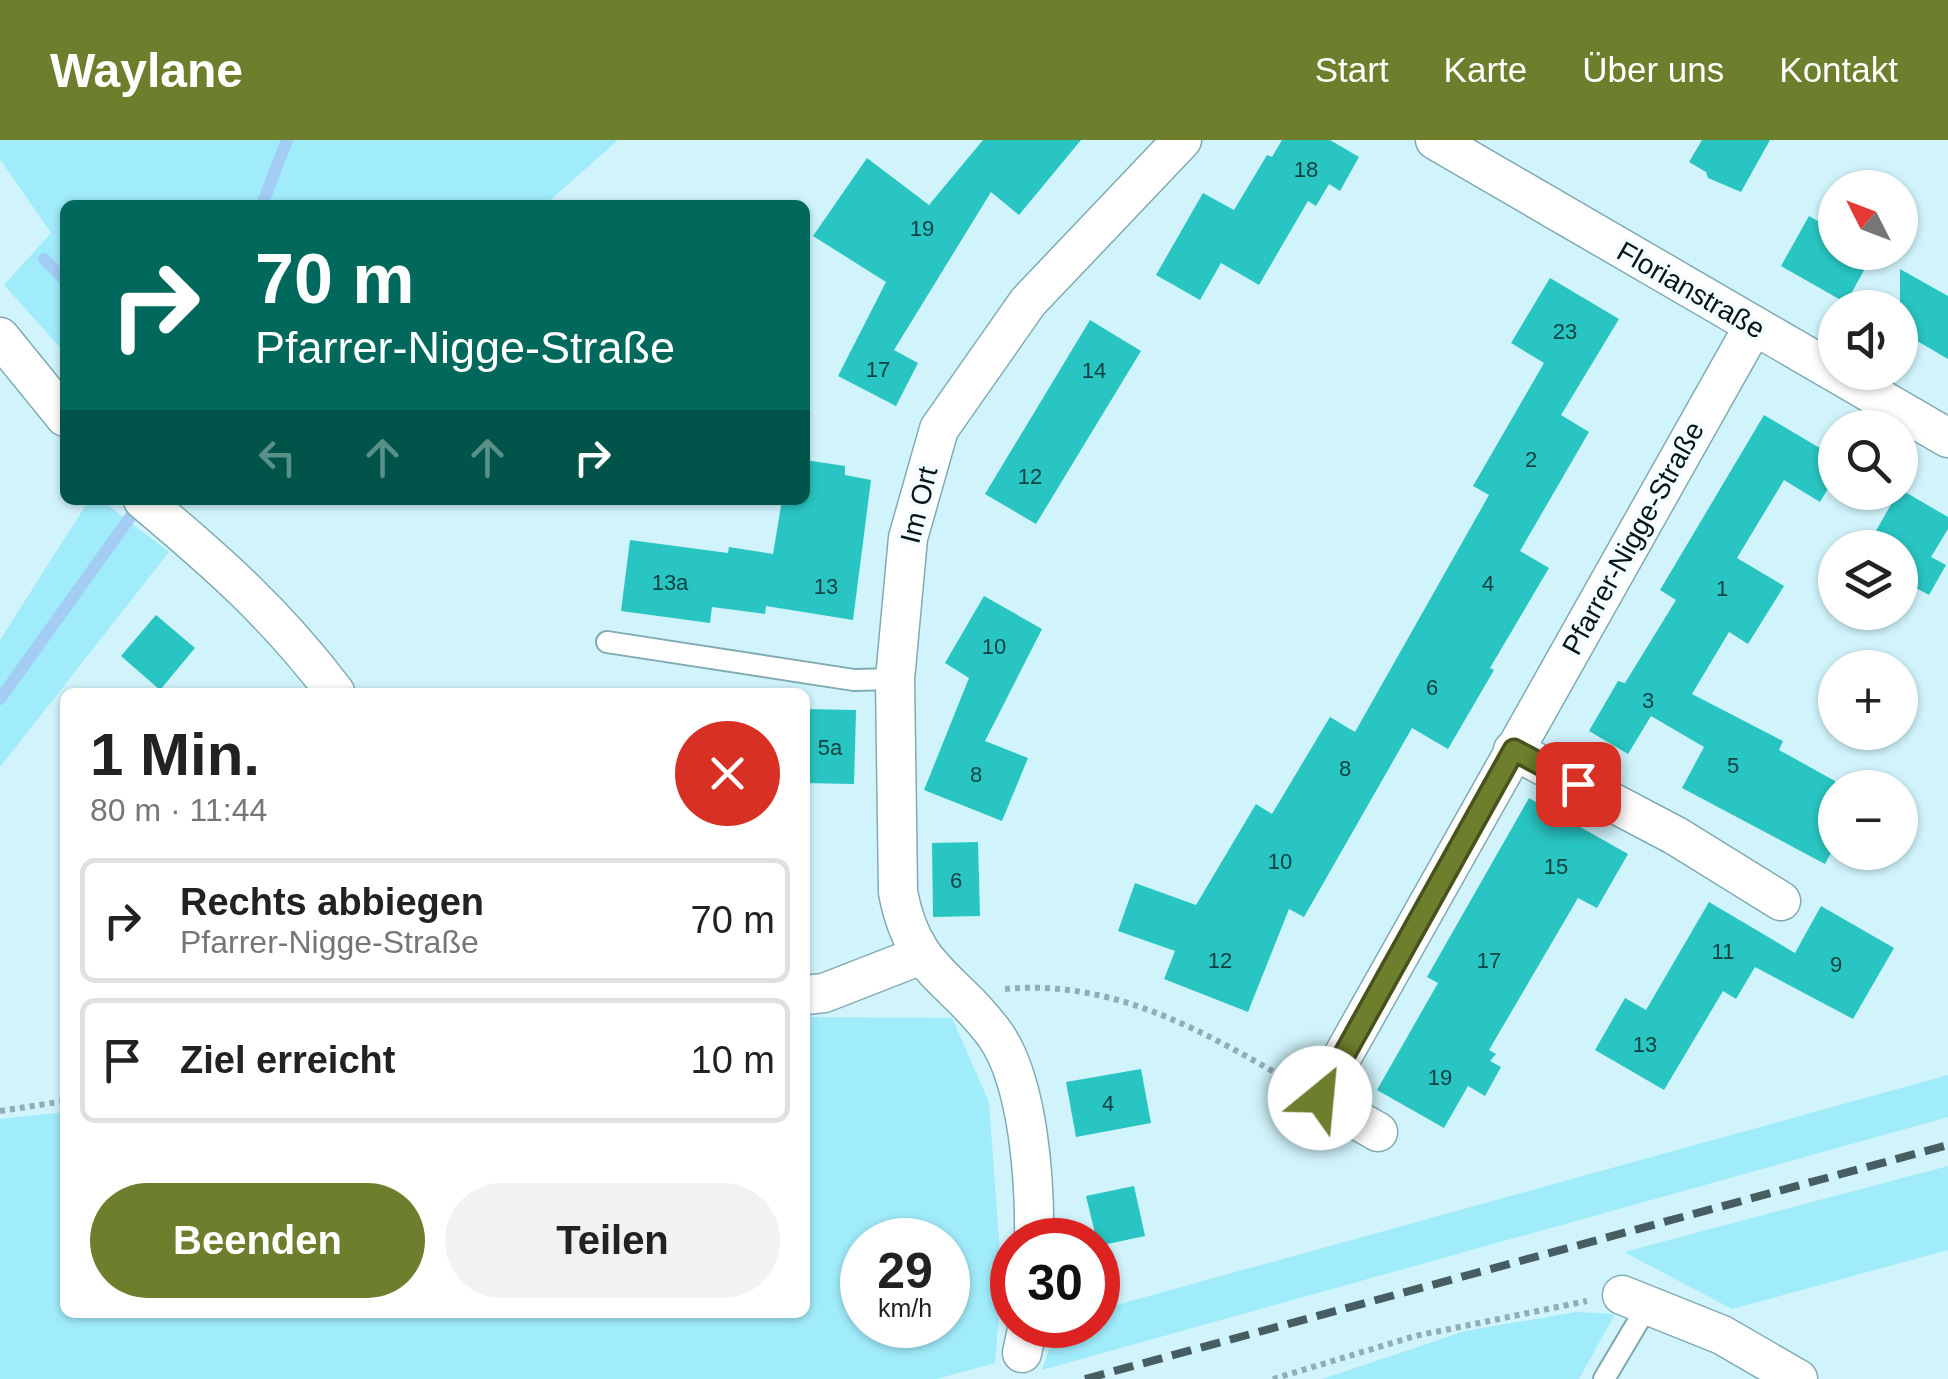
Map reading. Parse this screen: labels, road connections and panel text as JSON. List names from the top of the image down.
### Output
{
  "streets": {
    "street": ["Florianstraße", "Im Ort", "Pfarrer-Nigge-Straße"]
  },
  "crossings": [
    ["Florianstraße", "Pfarrer-Nigge-Straße"]
  ],
  "house_numbers": [
    "18",
    "19",
    "23",
    "17",
    "14",
    "2",
    "12",
    "13a",
    "4",
    "13",
    "1",
    "10",
    "6",
    "3",
    "5a",
    "5",
    "8",
    "8",
    "10",
    "15",
    "6",
    "11",
    "12",
    "17",
    "9",
    "13",
    "19",
    "4"
  ],
  "north": "top left",
  "page": {
    "header": "Waylane",
    "nav": [
      "Start",
      "Karte",
      "Über uns",
      "Kontakt"
    ],
    "map_buttons": ["+", "−"],
    "turn": ["70 m", "Pfarrer-Nigge-Straße"],
    "heading": ["1 Min.", "80 m · 11:44"],
    "list": [
      {
        "name": "Rechts abbiegen",
        "note": "Pfarrer-Nigge-Straße",
        "value": "70 m"
      },
      {
        "name": "Ziel erreicht",
        "value": "10 m"
      }
    ],
    "buttons": ["Beenden", "Teilen"],
    "speed": "29 km/h",
    "limit": "30"
  }
}
